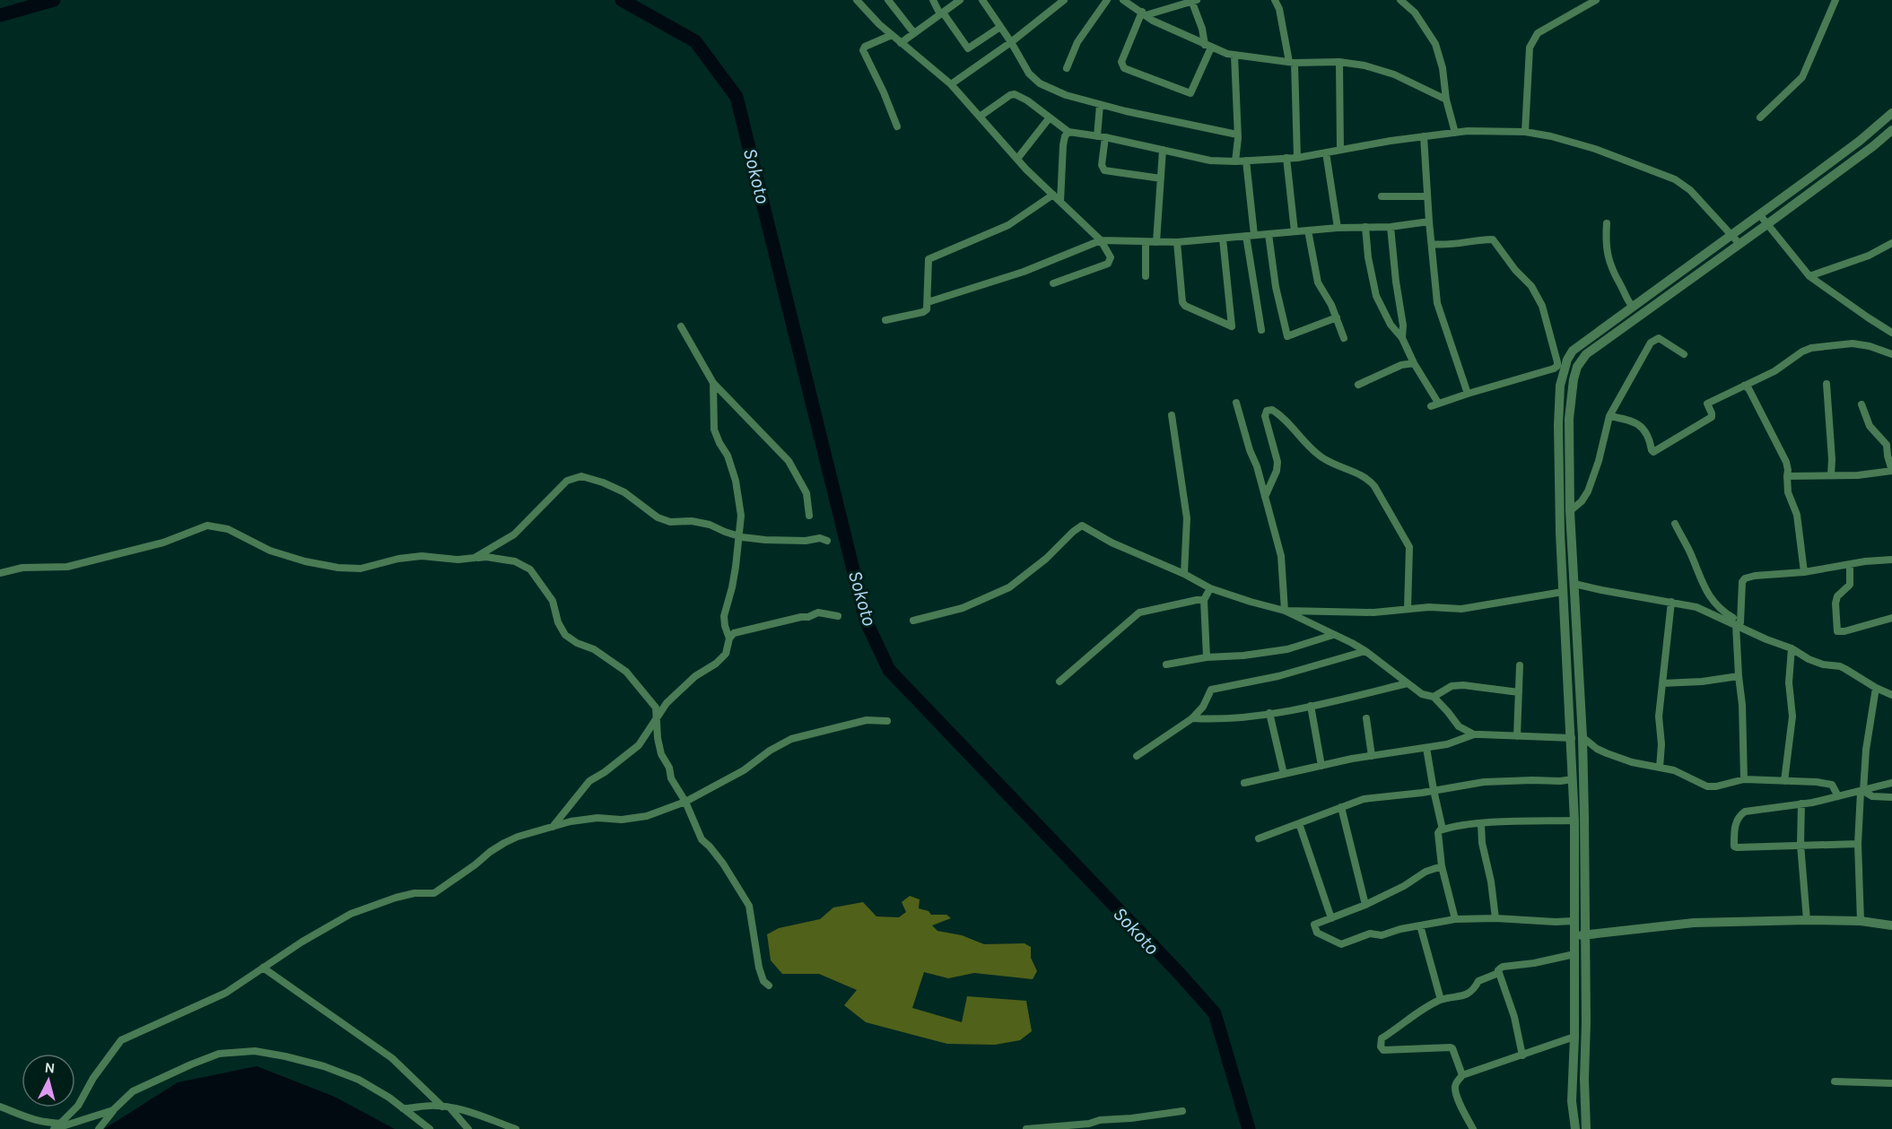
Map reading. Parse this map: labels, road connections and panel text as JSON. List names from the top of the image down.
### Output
{
  "water": ["Sokoto"],
  "north": "top"
}
